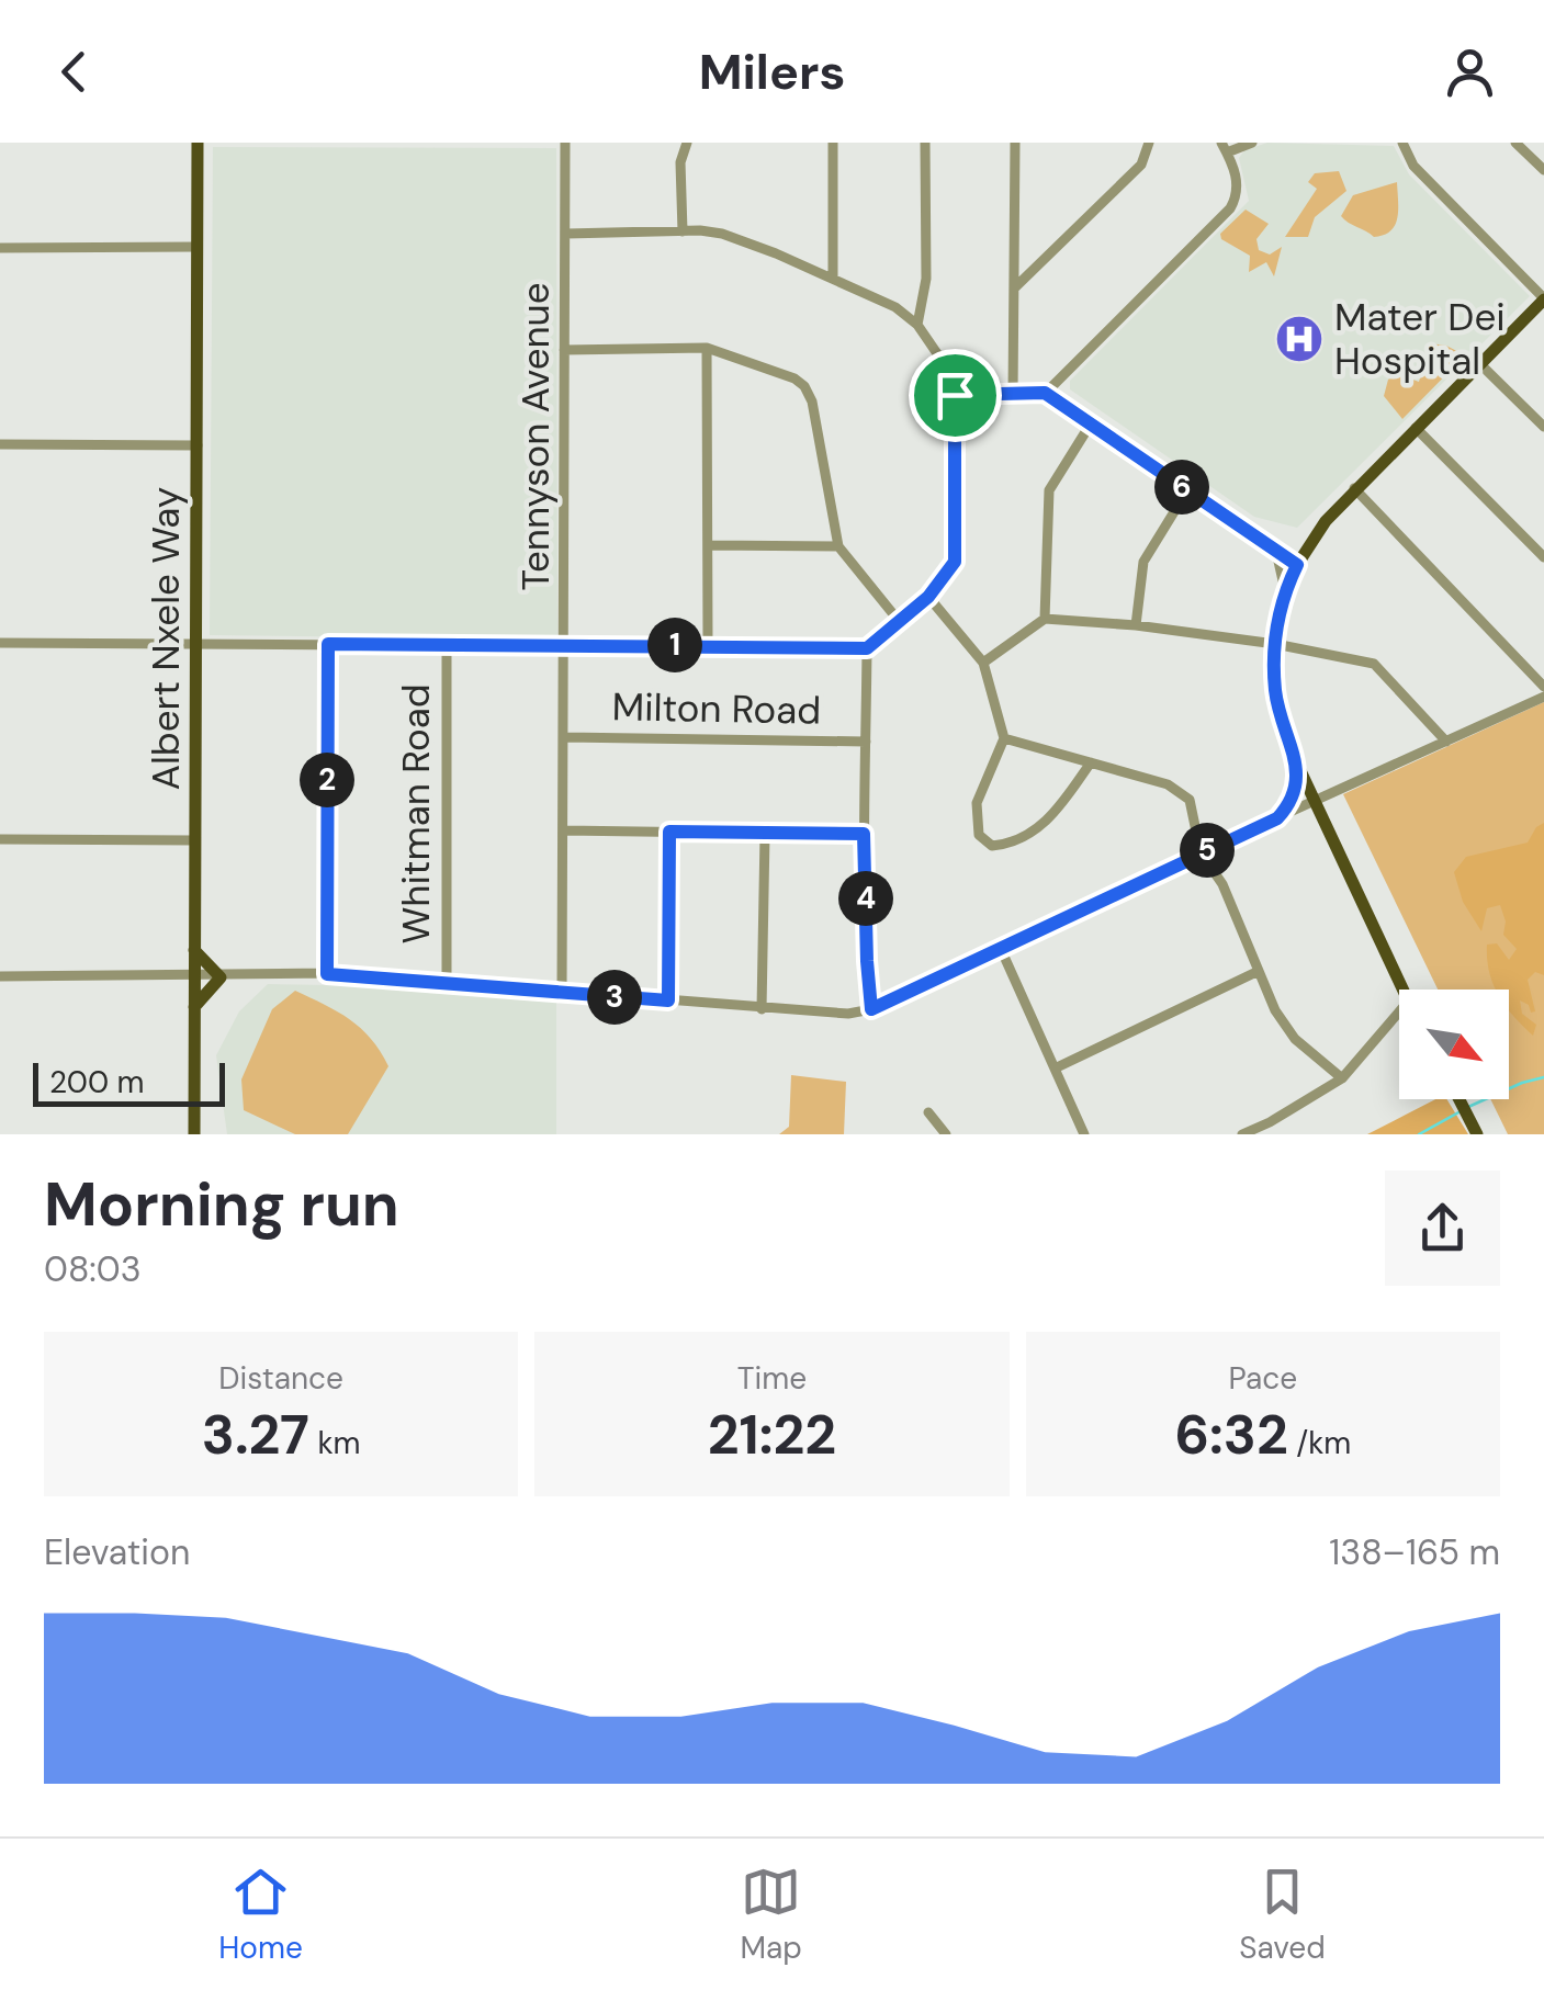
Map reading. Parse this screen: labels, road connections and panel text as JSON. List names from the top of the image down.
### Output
{
  "streets": {
    "main road": ["Albert Nxele Way"],
    "street": ["Tennyson Avenue", "Milton Road", "Whitman Road"]
  },
  "crossings": [
    ["Tennyson Avenue", "Milton Road"]
  ],
  "places": {
    "hospital": ["Mater Dei Hospital"]
  },
  "scale_bar": "200 m",
  "north": "bottom right",
  "page": {
    "header": "Milers",
    "pins": [
      "6",
      "1",
      "2",
      "5",
      "4",
      "3"
    ],
    "scale": "200 m",
    "heading": ["Morning run", "08:03"],
    "stats": [
      ["Distance", "3.27 km"],
      ["Time", "21:22"],
      ["Pace", "6:32 /km"]
    ],
    "chart": ["Elevation", "138–165 m"],
    "tabs": ["Home", "Map", "Saved"]
  }
}
